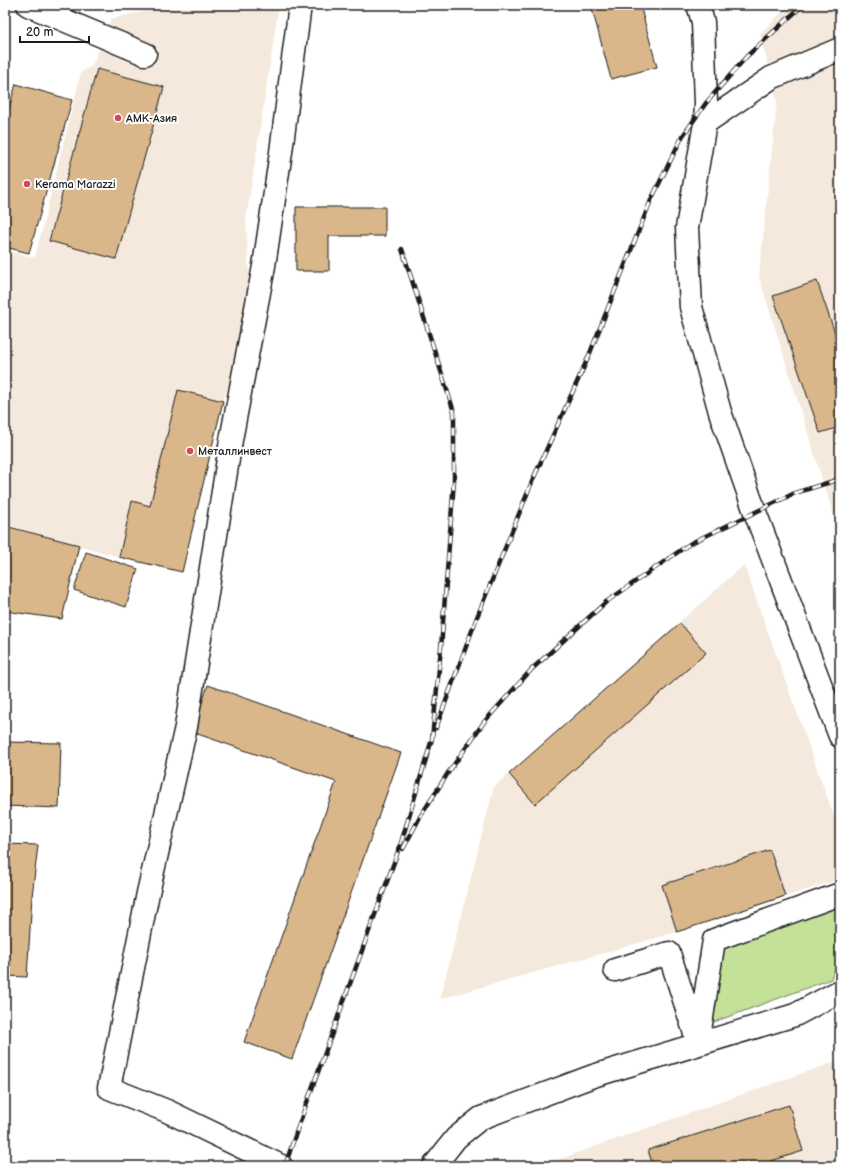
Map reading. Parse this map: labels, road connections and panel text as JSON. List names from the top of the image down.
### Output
{
  "places": ["АМК-Азия", "Kerama Marazzi", "Металлинвест"],
  "scale_bar": "20 m"
}
